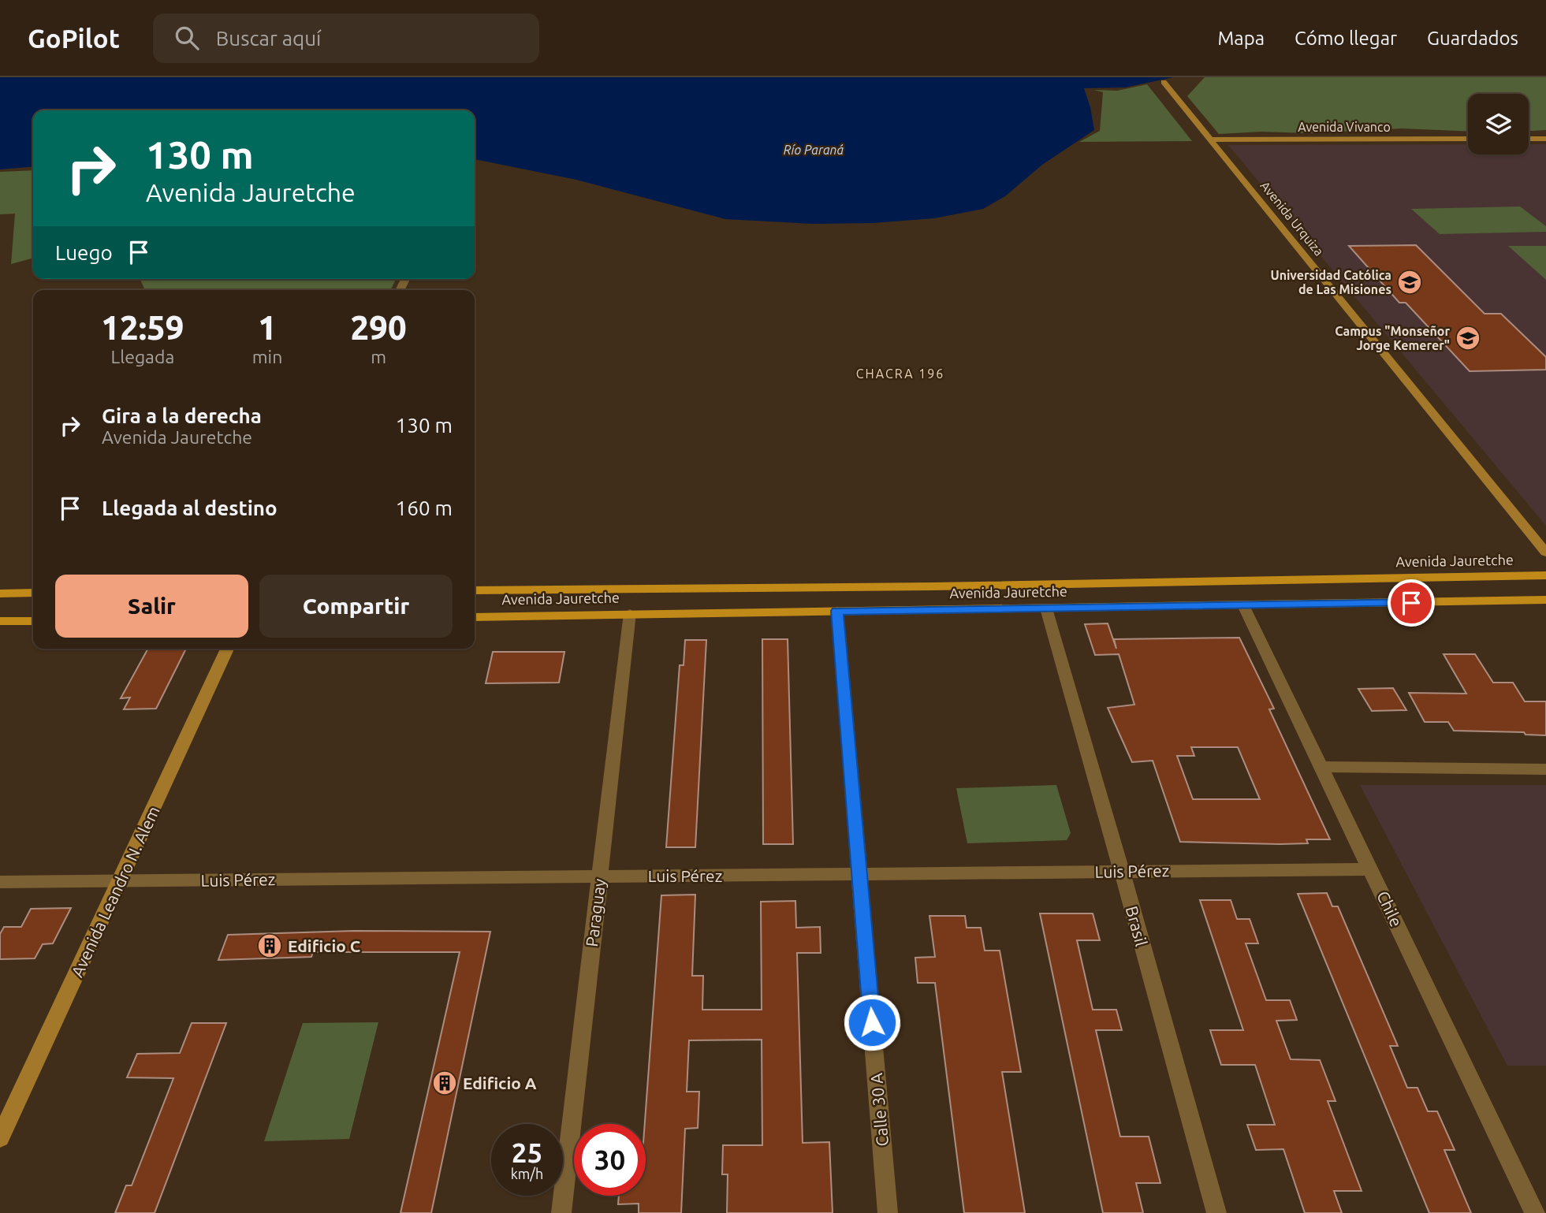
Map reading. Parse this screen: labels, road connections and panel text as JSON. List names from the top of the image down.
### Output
{
  "streets": {
    "main road": [
      "Avenida Vivanco",
      "Avenida Urquiza",
      "Avenida Jauretche",
      "Avenida Leandro N. Alem"
    ],
    "street": [
      "Luis Pérez",
      "Chile",
      "Paraguay",
      "Brasil",
      "Calle 30 A"
    ]
  },
  "crossings": [
    ["Avenida Vivanco", "Avenida Urquiza"],
    ["Avenida Jauretche", "Chile"],
    ["Avenida Jauretche", "Paraguay"],
    ["Avenida Jauretche", "Brasil"],
    ["Avenida Jauretche", "Calle 30 A"],
    ["Luis Pérez", "Avenida Leandro N. Alem"],
    ["Luis Pérez", "Chile"],
    ["Luis Pérez", "Paraguay"],
    ["Luis Pérez", "Brasil"],
    ["Luis Pérez", "Calle 30 A"]
  ],
  "districts": ["CHACRA 196"],
  "water": ["Río Paraná"],
  "places": {
    "school or university": ["Universidad Católica de Las Misiones", "Campus \"Monseñor Jorge Kemerer\""],
    "building": ["Edificio C", "Edificio A"]
  },
  "page": {
    "header": "GoPilot",
    "search": "Buscar aquí",
    "nav": ["Mapa", "Cómo llegar", "Guardados"],
    "turn": ["130 m", "Avenida Jauretche"],
    "then": "Luego",
    "eta": [
      "12:59",
      "Llegada",
      "1",
      "min",
      "290",
      "m"
    ],
    "list": [
      {
        "name": "Gira a la derecha",
        "note": "Avenida Jauretche",
        "value": "130 m"
      },
      {
        "name": "Llegada al destino",
        "value": "160 m"
      }
    ],
    "buttons": ["Salir", "Compartir"],
    "speed": "25 km/h",
    "limit": "30"
  }
}
